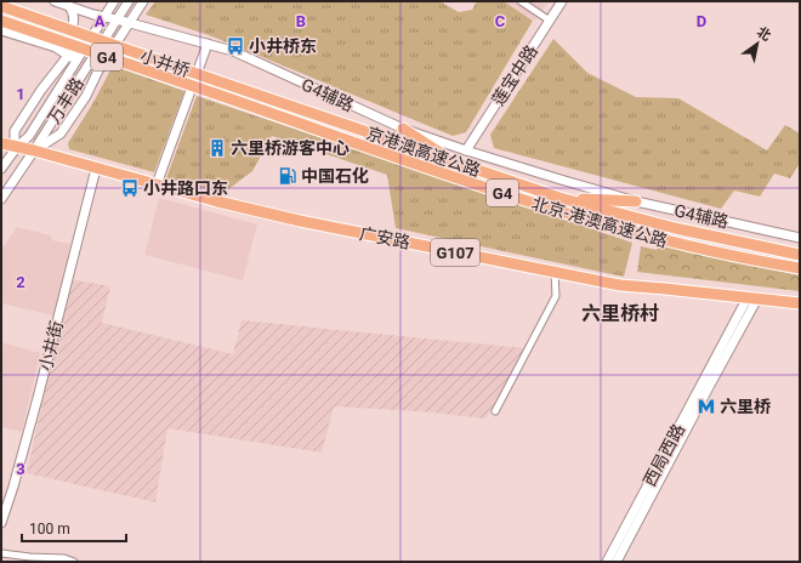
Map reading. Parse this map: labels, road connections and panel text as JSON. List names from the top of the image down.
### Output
{
  "streets": {
    "highway": [
      "G4",
      "小井桥",
      "京港澳高速公路",
      "北京-港澳高速公路",
      "广安路",
      "G107"
    ],
    "street": [
      "莲宝中路",
      "G4辅路",
      "万丰路",
      "小井街",
      "西局西路"
    ]
  },
  "crossings": [
    ["小井桥", "京港澳高速公路"],
    ["小井桥", "北京-港澳高速公路"],
    ["莲宝中路", "G4辅路"],
    ["G4辅路", "万丰路"],
    ["万丰路", "广安路"],
    ["万丰路", "G107"],
    ["广安路", "G107"],
    ["广安路", "小井街"],
    ["广安路", "西局西路"]
  ],
  "districts": ["六里桥村"],
  "places": {
    "bus stop": ["小井桥东", "小井路口东"],
    "building": ["六里桥游客中心"],
    "fuel station": ["中国石化"],
    "metro station": ["六里桥"]
  },
  "scale_bar": "100 m",
  "north": "top right",
  "grid": {
    "columns": [
      "A",
      "B",
      "C",
      "D"
    ],
    "rows": ["1", "2", "3"]
  }
}
